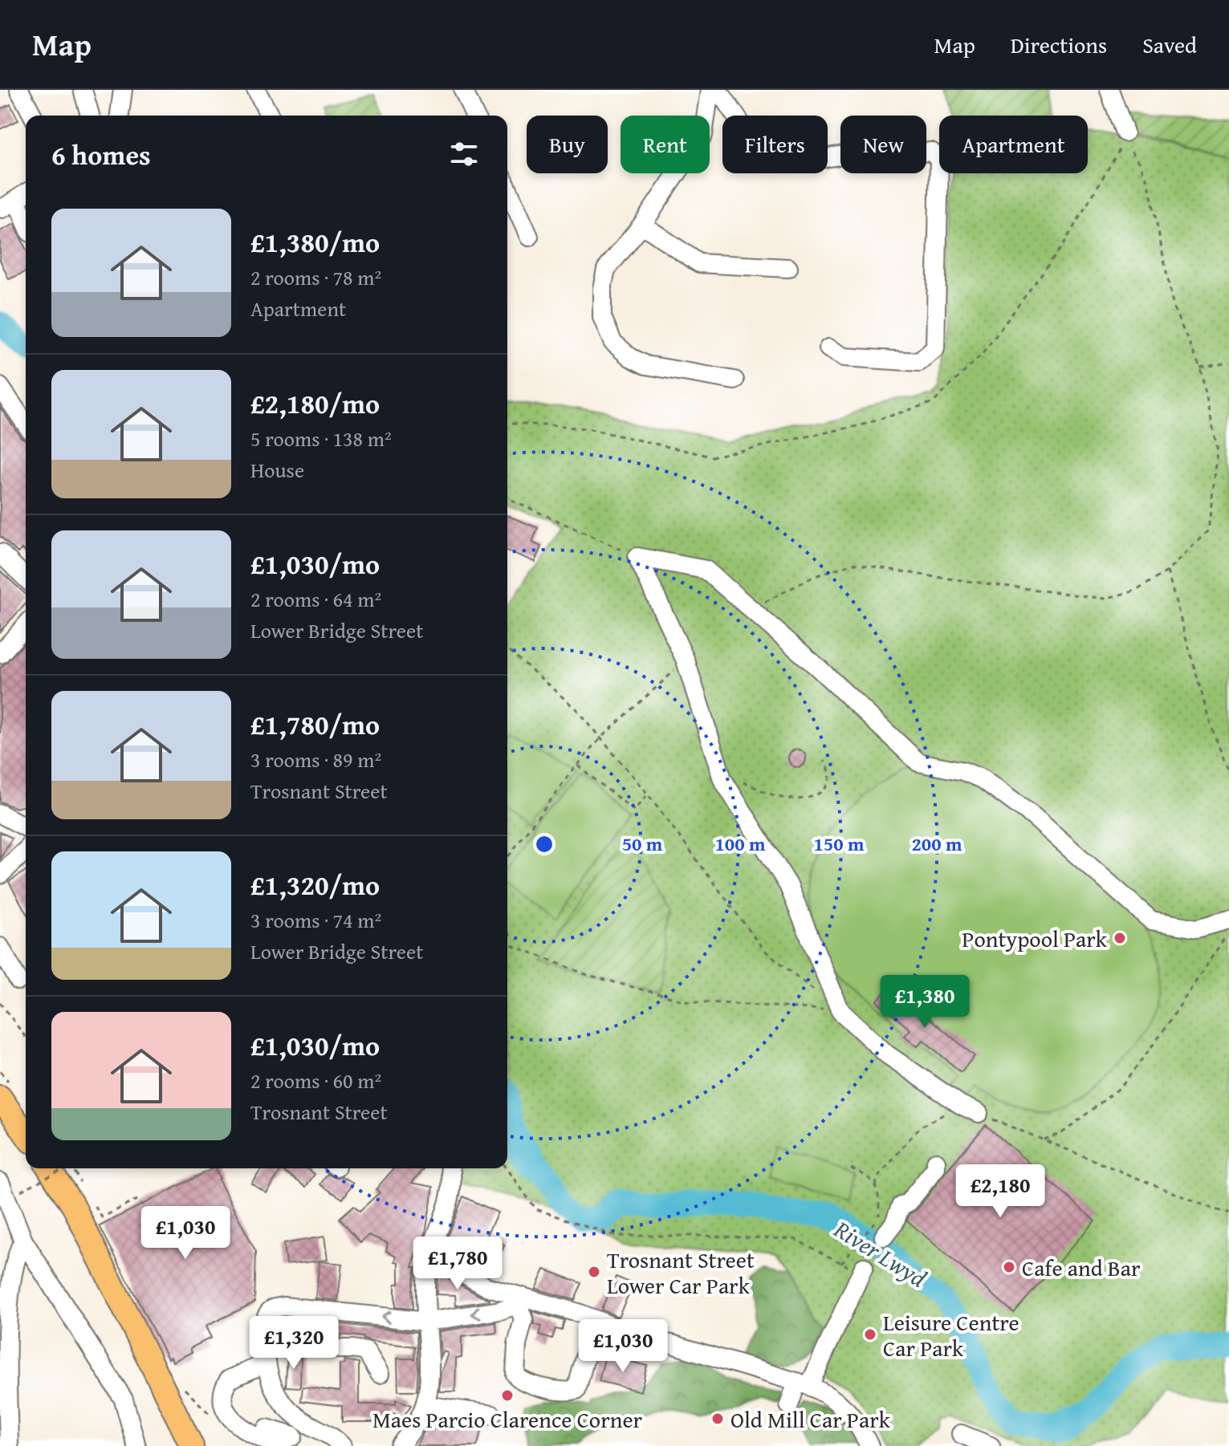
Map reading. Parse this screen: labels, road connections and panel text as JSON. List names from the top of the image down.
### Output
{
  "water": ["River Lwyd"],
  "places": [
    "Pontypool Park",
    "Cafe and Bar",
    "Trosnant Street Lower Car Park",
    "Leisure Centre Car Park",
    "Maes Parcio Clarence Corner",
    "Old Mill Car Park"
  ],
  "page": {
    "header": "Map",
    "nav": ["Map", "Directions", "Saved"],
    "chip": [
      "Buy",
      "Rent",
      "Filters",
      "New",
      "Apartment"
    ],
    "heading": "6 homes",
    "list": [
      {
        "name": "£1,380/mo",
        "note": "2 rooms · 78 m² · Apartment"
      },
      {
        "name": "£2,180/mo",
        "note": "5 rooms · 138 m² · House"
      },
      {
        "name": "£1,030/mo",
        "note": "2 rooms · 64 m² · Lower Bridge Street"
      },
      {
        "name": "£1,780/mo",
        "note": "3 rooms · 89 m² · Trosnant Street"
      },
      {
        "name": "£1,320/mo",
        "note": "3 rooms · 74 m² · Lower Bridge Street"
      },
      {
        "name": "£1,030/mo",
        "note": "2 rooms · 60 m² · Trosnant Street"
      }
    ],
    "price": [
      "£1,380",
      "£2,180",
      "£1,030",
      "£1,780",
      "£1,320",
      "£1,030"
    ]
  },
  "rings": [
    "50 m",
    "100 m",
    "150 m",
    "200 m"
  ]
}
